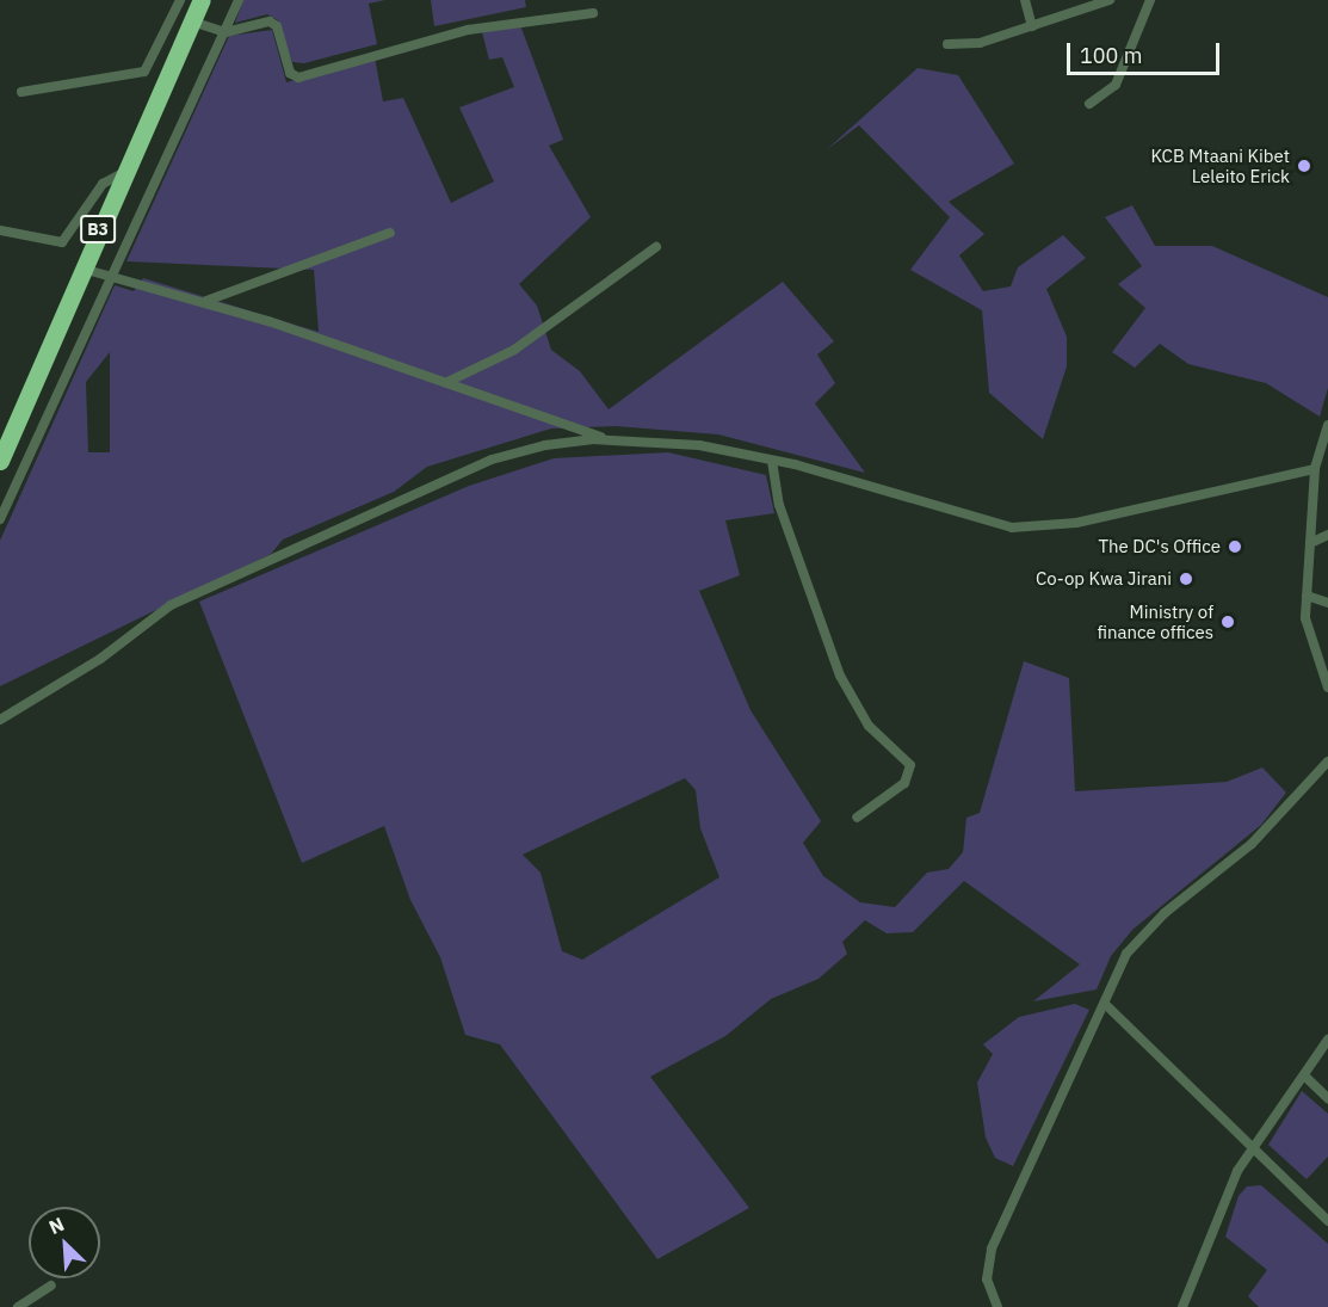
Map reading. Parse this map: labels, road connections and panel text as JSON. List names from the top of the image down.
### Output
{
  "streets": {
    "highway": ["B3"]
  },
  "places": [
    "KCB Mtaani Kibet Leleito Erick",
    "The DC's Office",
    "Co-op Kwa Jirani",
    "Ministry of finance offices"
  ],
  "scale_bar": "100 m",
  "north": "top left"
}
